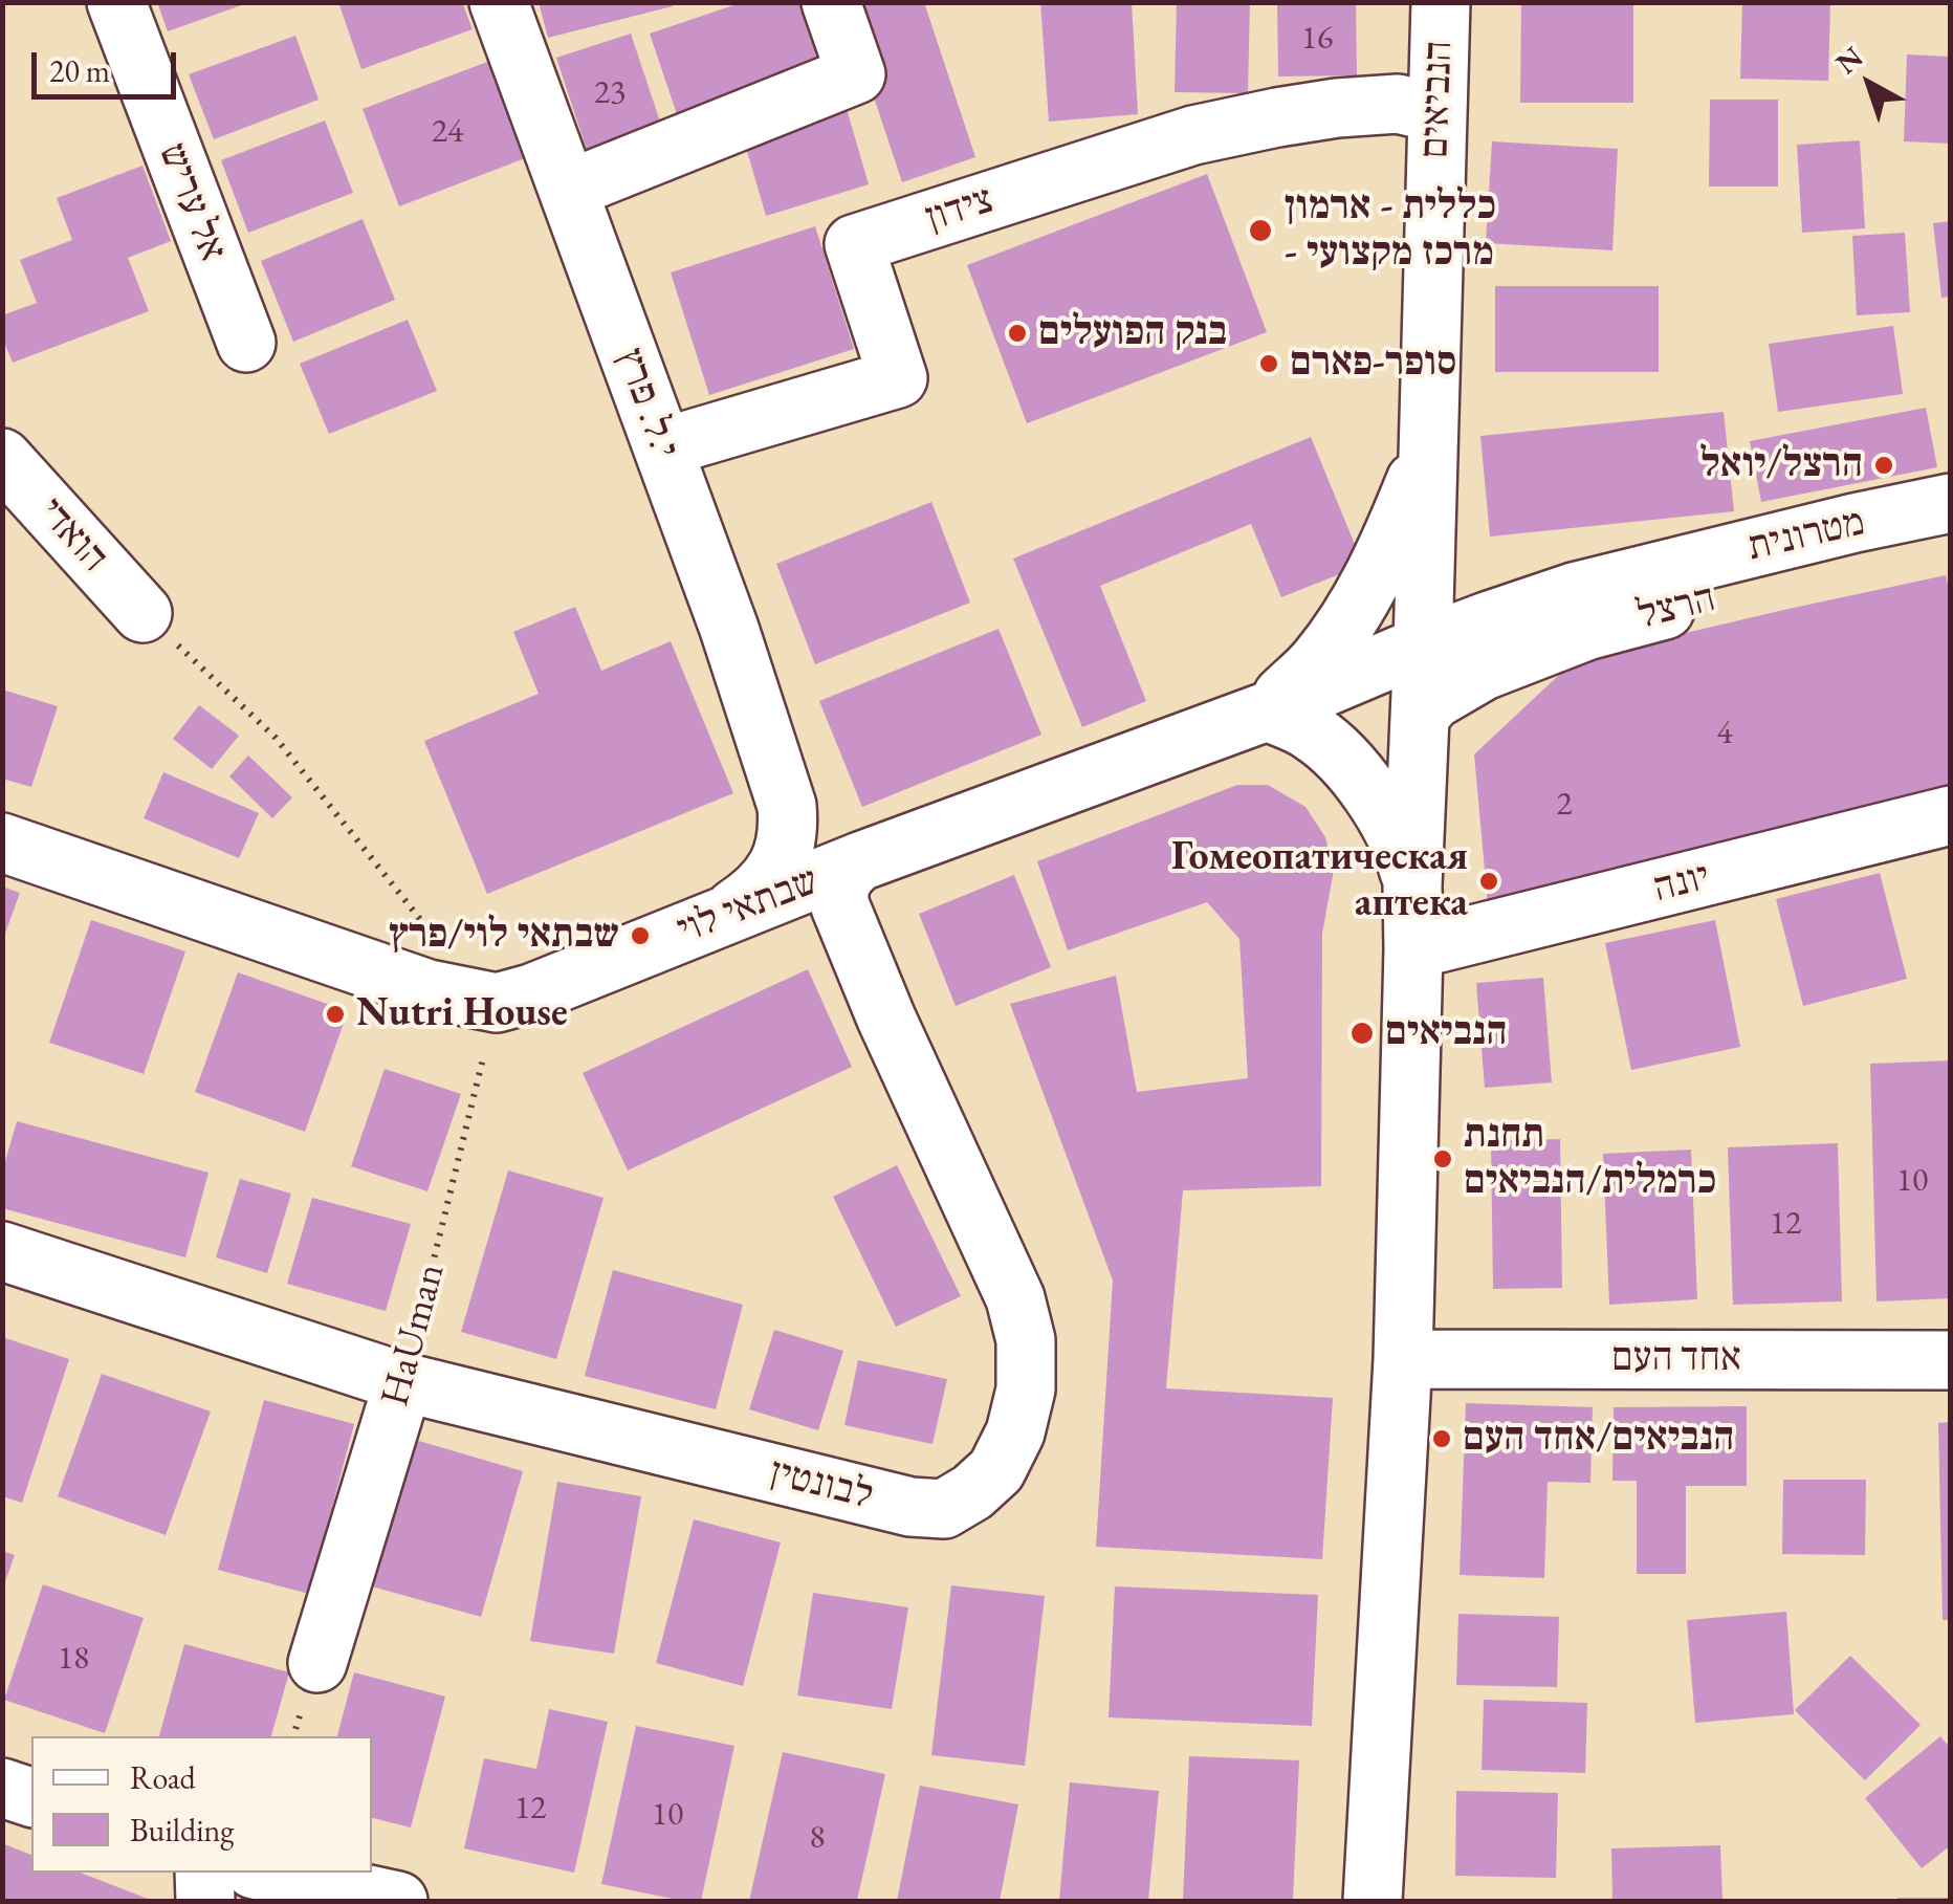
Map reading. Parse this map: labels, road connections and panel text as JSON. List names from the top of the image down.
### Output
{
  "streets": {
    "street": [
      "הנביאים",
      "אל עריש",
      "צידון",
      "י.ל. פרץ",
      "הואדי",
      "מטרונית",
      "הרצל",
      "יונה",
      "שבתאי לוי",
      "HaUman",
      "אחד העם",
      "לבונטין"
    ]
  },
  "crossings": [
    ["הנביאים", "צידון"],
    ["הנביאים", "מטרונית"],
    ["הנביאים", "הרצל"],
    ["הנביאים", "יונה"],
    ["הנביאים", "שבתאי לוי"],
    ["הנביאים", "אחד העם"],
    ["צידון", "י.ל. פרץ"],
    ["י.ל. פרץ", "שבתאי לוי"],
    ["מטרונית", "שבתאי לוי"],
    ["שבתאי לוי", "HaUman"],
    ["שבתאי לוי", "לבונטין"],
    ["HaUman", "לבונטין"]
  ],
  "places": [
    "כללית - ארמון - מרכז מקצועי",
    "בנק הפועלים",
    "סופר-פארם",
    "הרצל/יואל",
    "Гомеопатическая аптека",
    "שבתאי לוי/פרץ",
    "Nutri House",
    "הנביאים",
    "תחנת כרמלית/הנביאים",
    "הנביאים/אחד העם"
  ],
  "house_numbers": [
    "16",
    "23",
    "24",
    "4",
    "2",
    "10",
    "12",
    "18",
    "12",
    "10",
    "8"
  ],
  "legend": ["Road", "Building"],
  "scale_bar": "20 m",
  "north": "top left"
}
